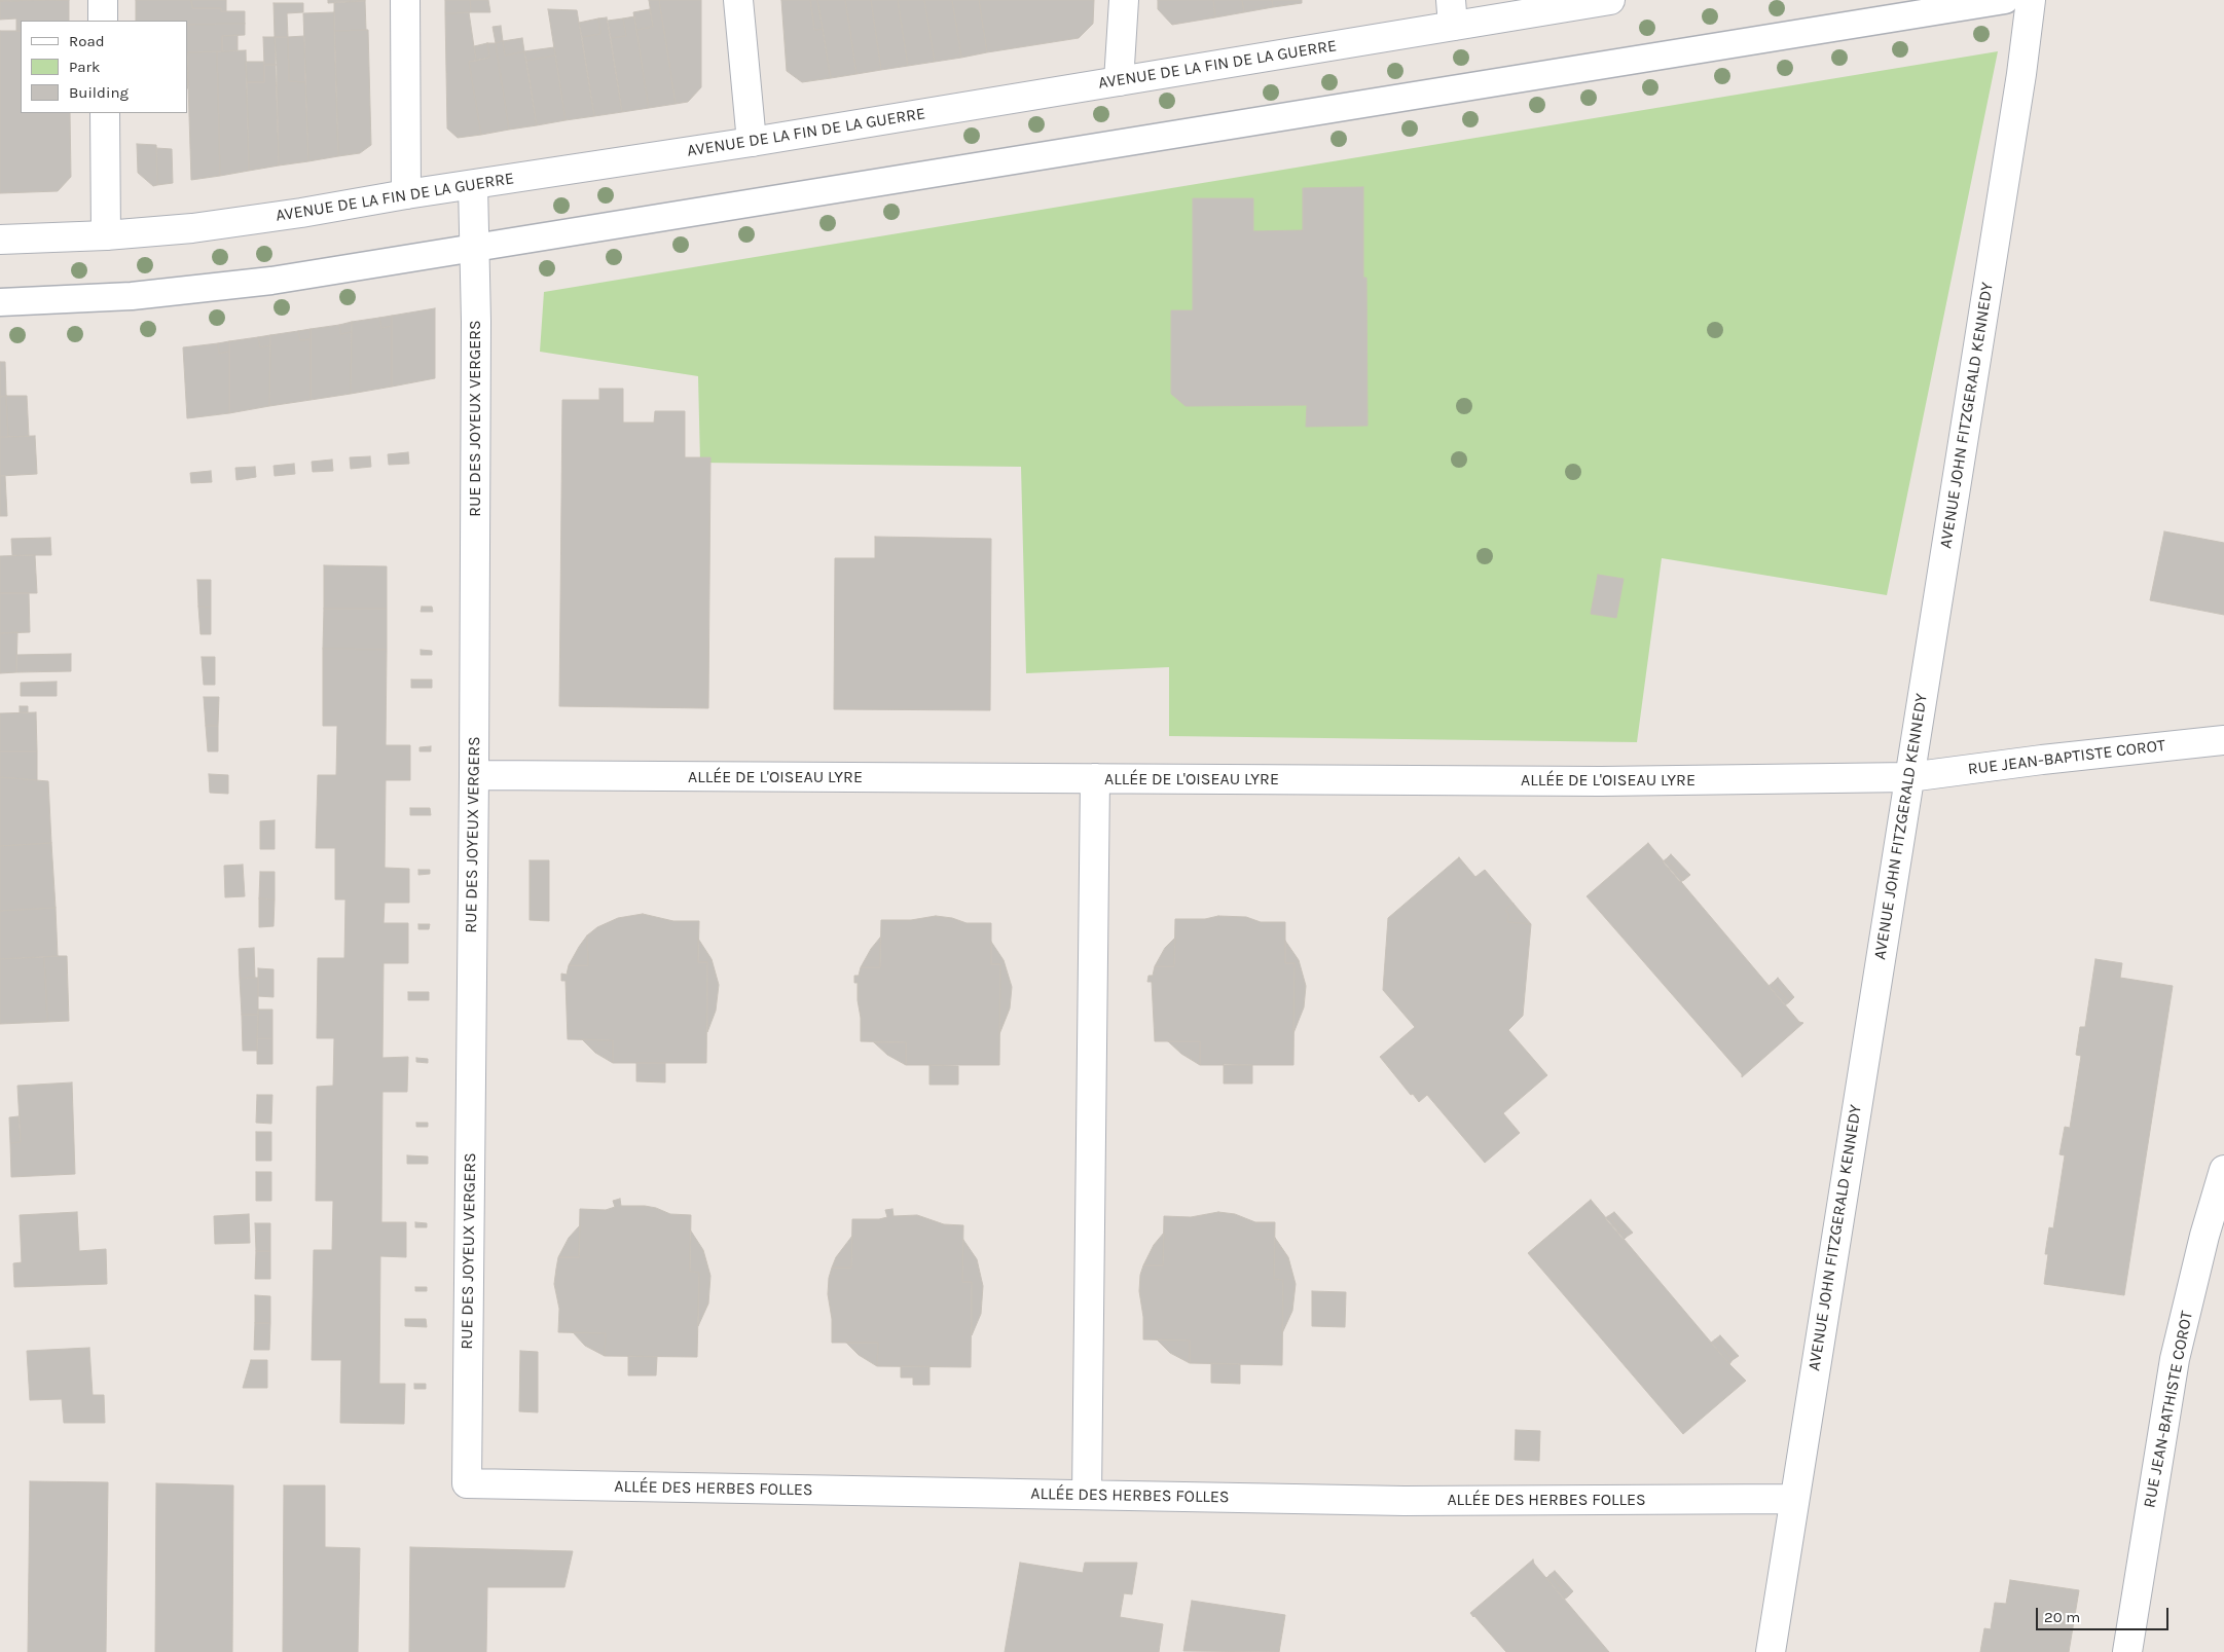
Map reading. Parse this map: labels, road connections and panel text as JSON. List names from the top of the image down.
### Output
{
  "streets": {
    "street": [
      "AVENUE DE LA FIN DE LA GUERRE",
      "AVENUE JOHN FITZGERALD KENNEDY",
      "RUE DES JOYEUX VERGERS",
      "RUE JEAN-BAPTISTE COROT",
      "ALLÉE DE L'OISEAU LYRE",
      "RUE JEAN-BATHISTE COROT",
      "ALLÉE DES HERBES FOLLES"
    ]
  },
  "crossings": [
    ["AVENUE DE LA FIN DE LA GUERRE", "RUE DES JOYEUX VERGERS"],
    ["AVENUE JOHN FITZGERALD KENNEDY", "RUE JEAN-BAPTISTE COROT"],
    ["AVENUE JOHN FITZGERALD KENNEDY", "ALLÉE DE L'OISEAU LYRE"],
    ["AVENUE JOHN FITZGERALD KENNEDY", "ALLÉE DES HERBES FOLLES"],
    ["RUE DES JOYEUX VERGERS", "ALLÉE DE L'OISEAU LYRE"],
    ["RUE DES JOYEUX VERGERS", "ALLÉE DES HERBES FOLLES"],
    ["RUE JEAN-BAPTISTE COROT", "ALLÉE DE L'OISEAU LYRE"]
  ],
  "legend": ["Road", "Park", "Building"],
  "scale_bar": "20 m"
}
